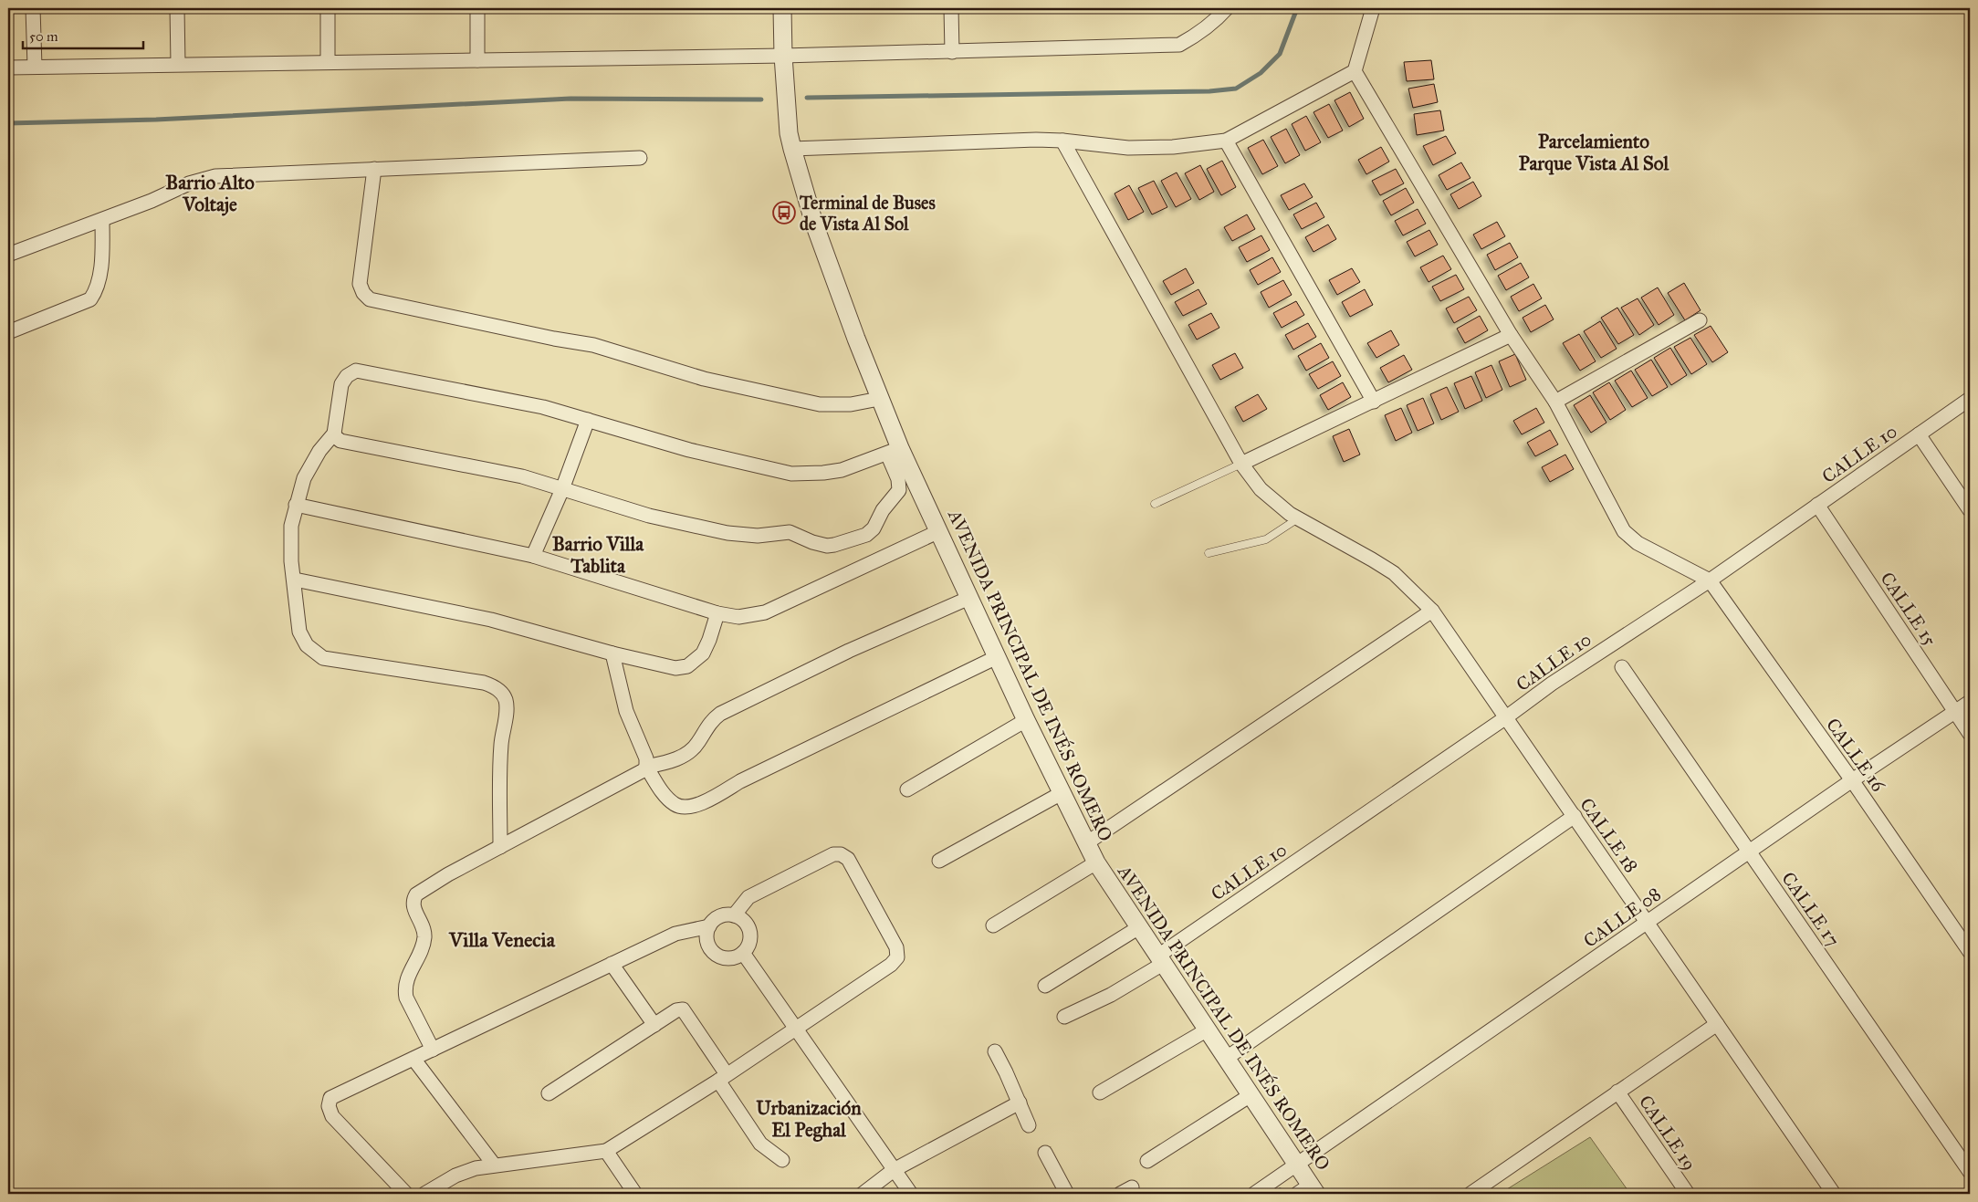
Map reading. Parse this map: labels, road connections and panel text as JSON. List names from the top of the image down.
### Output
{
  "streets": {
    "street": [
      "CALLE 10",
      "CALLE 15",
      "AVENIDA PRINCIPAL DE INÉS ROMERO",
      "CALLE 16",
      "CALLE 18",
      "CALLE 17",
      "CALLE 08",
      "CALLE 19"
    ]
  },
  "crossings": [
    ["CALLE 10", "CALLE 15"],
    ["CALLE 10", "AVENIDA PRINCIPAL DE INÉS ROMERO"],
    ["CALLE 10", "CALLE 16"],
    ["CALLE 10", "CALLE 18"],
    ["CALLE 15", "CALLE 08"],
    ["AVENIDA PRINCIPAL DE INÉS ROMERO", "CALLE 08"],
    ["CALLE 16", "CALLE 08"],
    ["CALLE 18", "CALLE 08"],
    ["CALLE 17", "CALLE 08"]
  ],
  "districts": [
    "Parcelamiento Parque Vista Al Sol",
    "Barrio Alto Voltaje",
    "Barrio Villa Tablita",
    "Villa Venecia",
    "Urbanización El Peghal"
  ],
  "places": {
    "bus stop": ["Terminal de Buses de Vista Al Sol"]
  },
  "scale_bar": "50 m"
}
